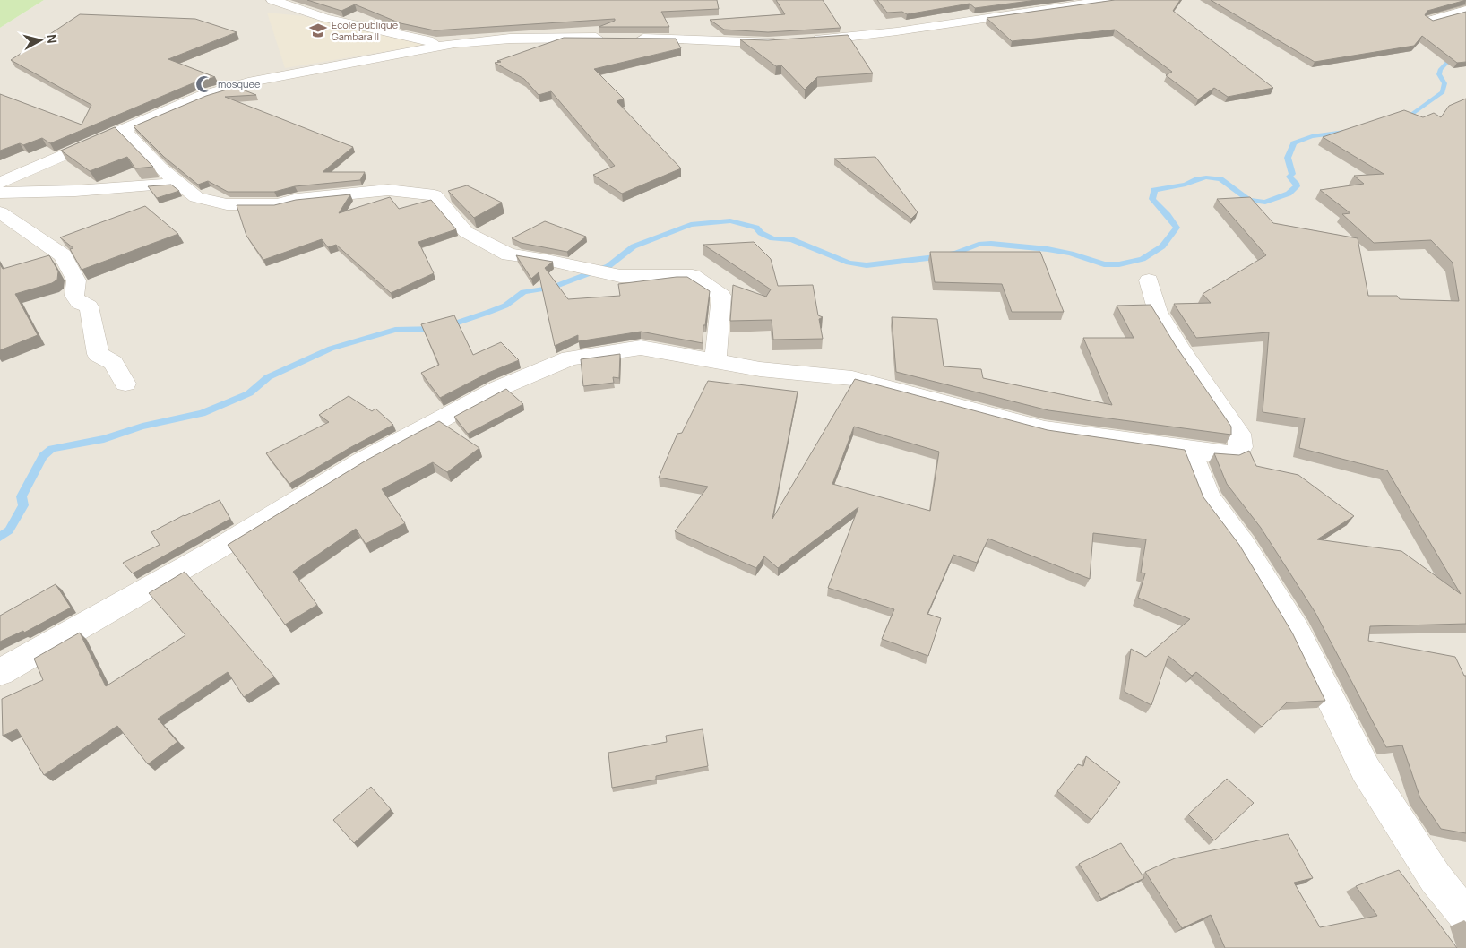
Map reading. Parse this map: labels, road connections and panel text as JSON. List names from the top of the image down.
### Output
{
  "places": {
    "school or university": ["Ecole publique Gambara II"],
    "mosque": ["mosquee"]
  },
  "north": "right"
}
